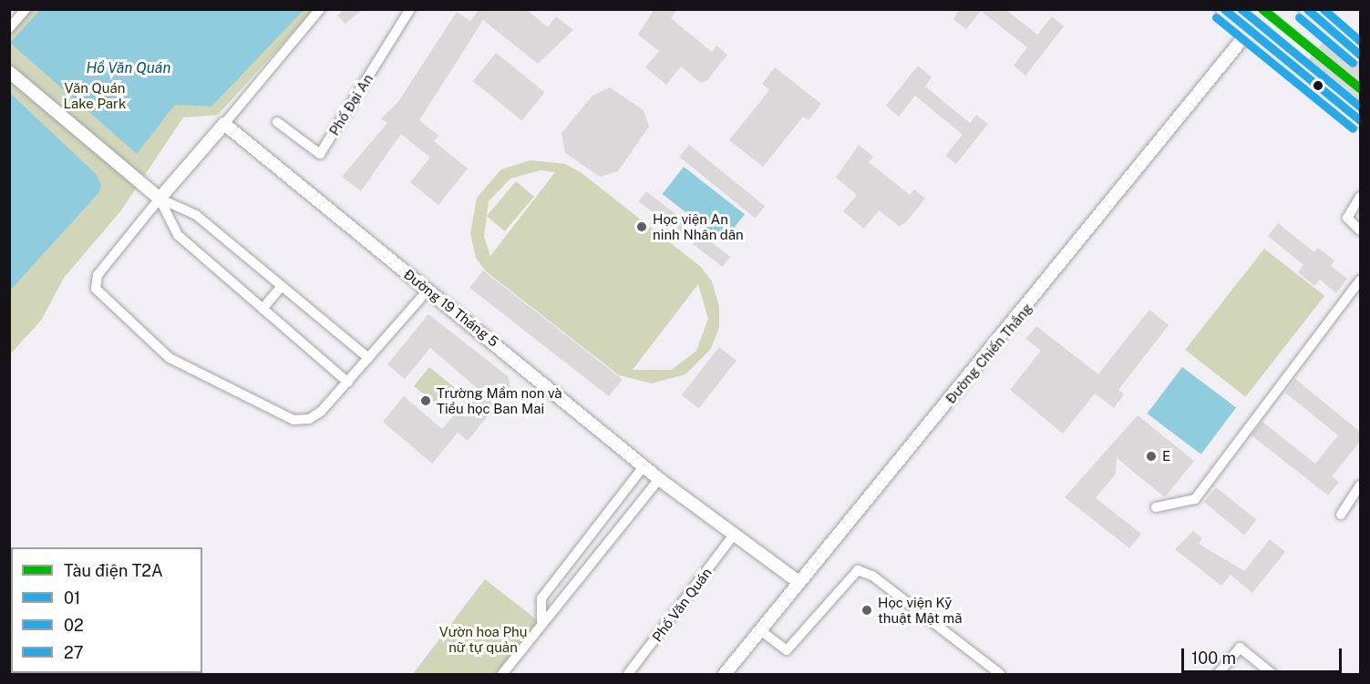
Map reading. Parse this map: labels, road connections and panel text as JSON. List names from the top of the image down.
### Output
{
  "streets": {
    "street": [
      "Phố Đại An",
      "Đường 19 Tháng 5",
      "Đường Chiến Thắng",
      "Phố Văn Quán"
    ]
  },
  "crossings": [
    ["Đường 19 Tháng 5", "Đường Chiến Thắng"],
    ["Đường 19 Tháng 5", "Phố Văn Quán"]
  ],
  "water": ["Hồ Văn Quán"],
  "parks": ["Văn Quán Lake Park", "Vườn hoa Phụ nữ tự quản"],
  "places": [
    "Học viện An ninh Nhân dân",
    "Trường Mầm non và Tiểu học Ban Mai",
    "E",
    "Học viện Kỹ thuật Mật mã"
  ],
  "lines": [
    "metro line T2A",
    "transit line 01",
    "transit line 27",
    "transit line 02"
  ],
  "legend": [
    "Tàu điện T2A",
    "01",
    "02",
    "27"
  ],
  "scale_bar": "100 m"
}
